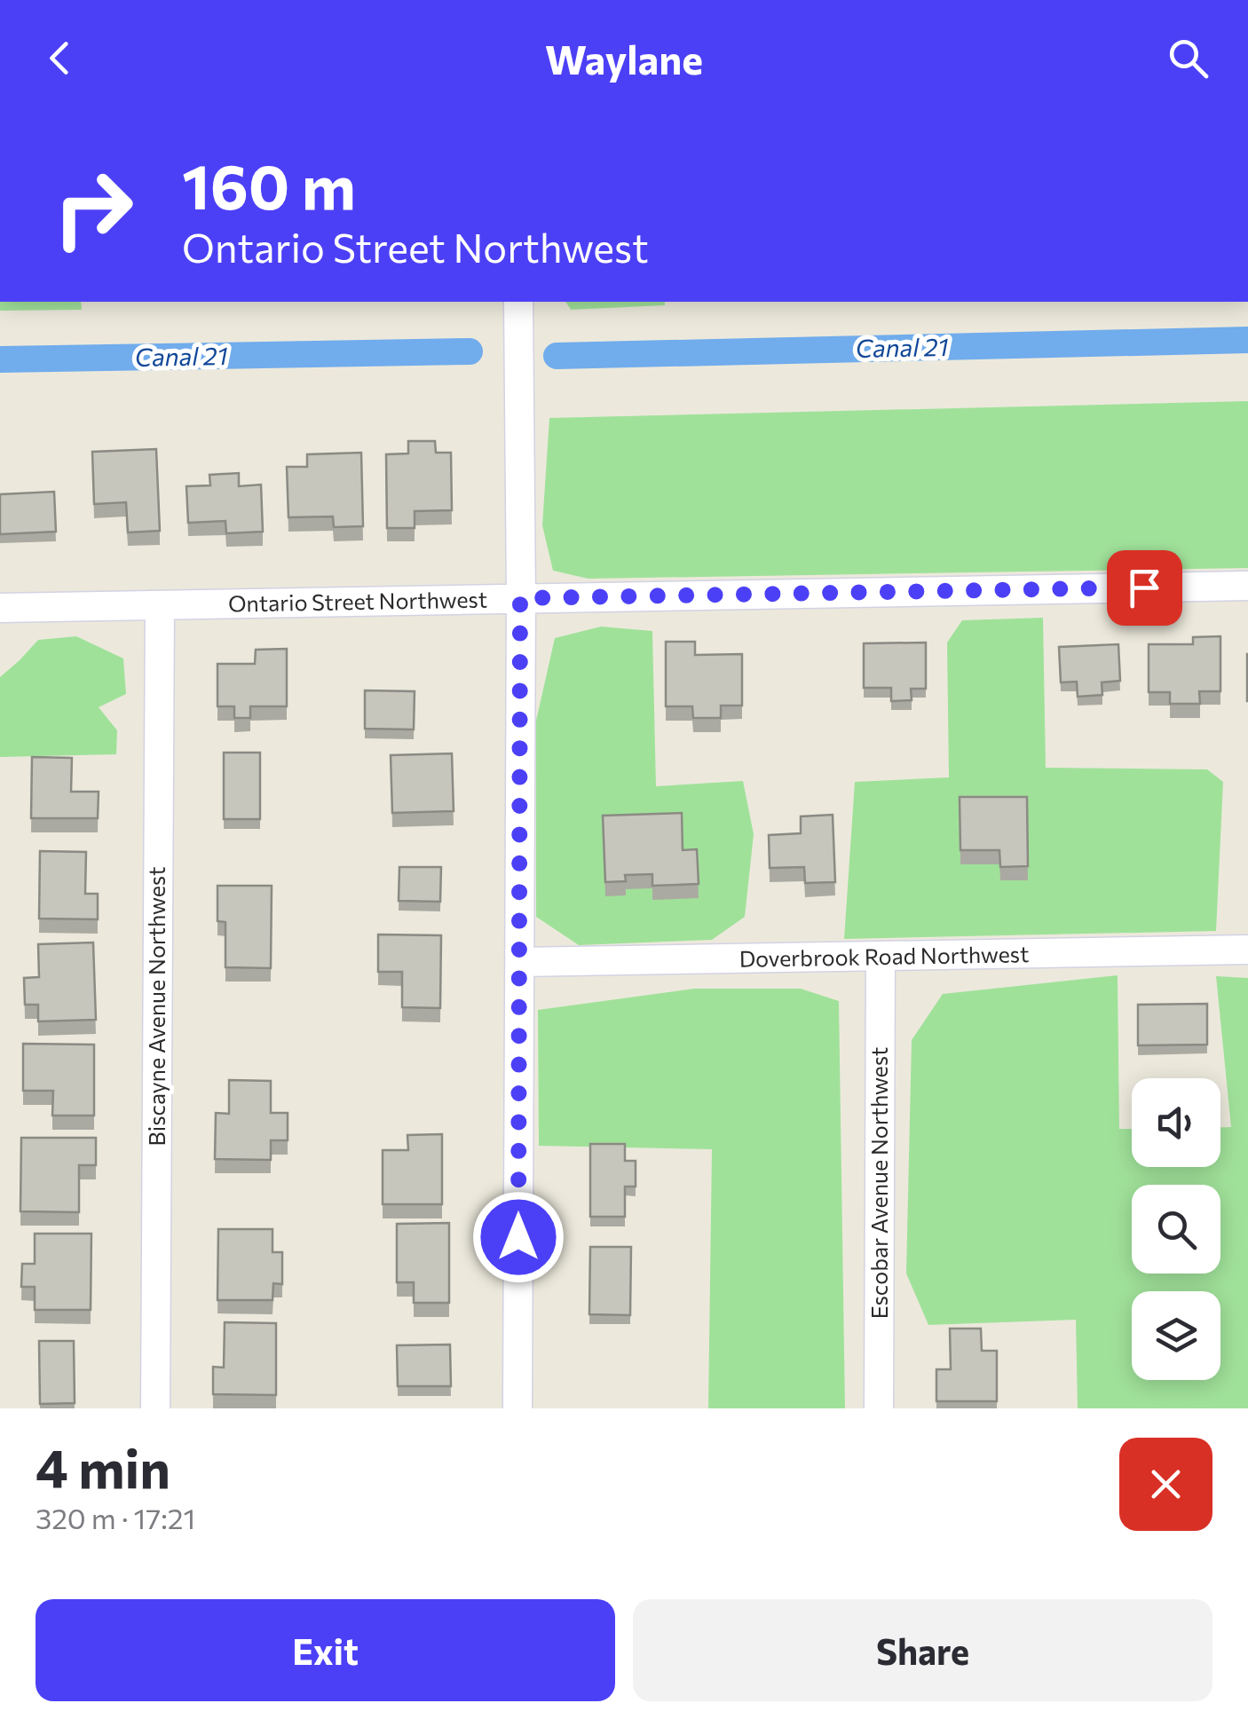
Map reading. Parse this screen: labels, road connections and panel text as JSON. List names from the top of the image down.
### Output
{
  "streets": {
    "street": [
      "Ontario Street Northwest",
      "Doverbrook Road Northwest",
      "Biscayne Avenue Northwest",
      "Escobar Avenue Northwest"
    ]
  },
  "crossings": [
    ["Ontario Street Northwest", "Biscayne Avenue Northwest"],
    ["Doverbrook Road Northwest", "Escobar Avenue Northwest"]
  ],
  "water": ["Canal 21"],
  "page": {
    "header": "Waylane",
    "turn": ["160 m", "Ontario Street Northwest"],
    "heading": ["4 min", "320 m · 17:21"],
    "buttons": ["Exit", "Share"]
  }
}
